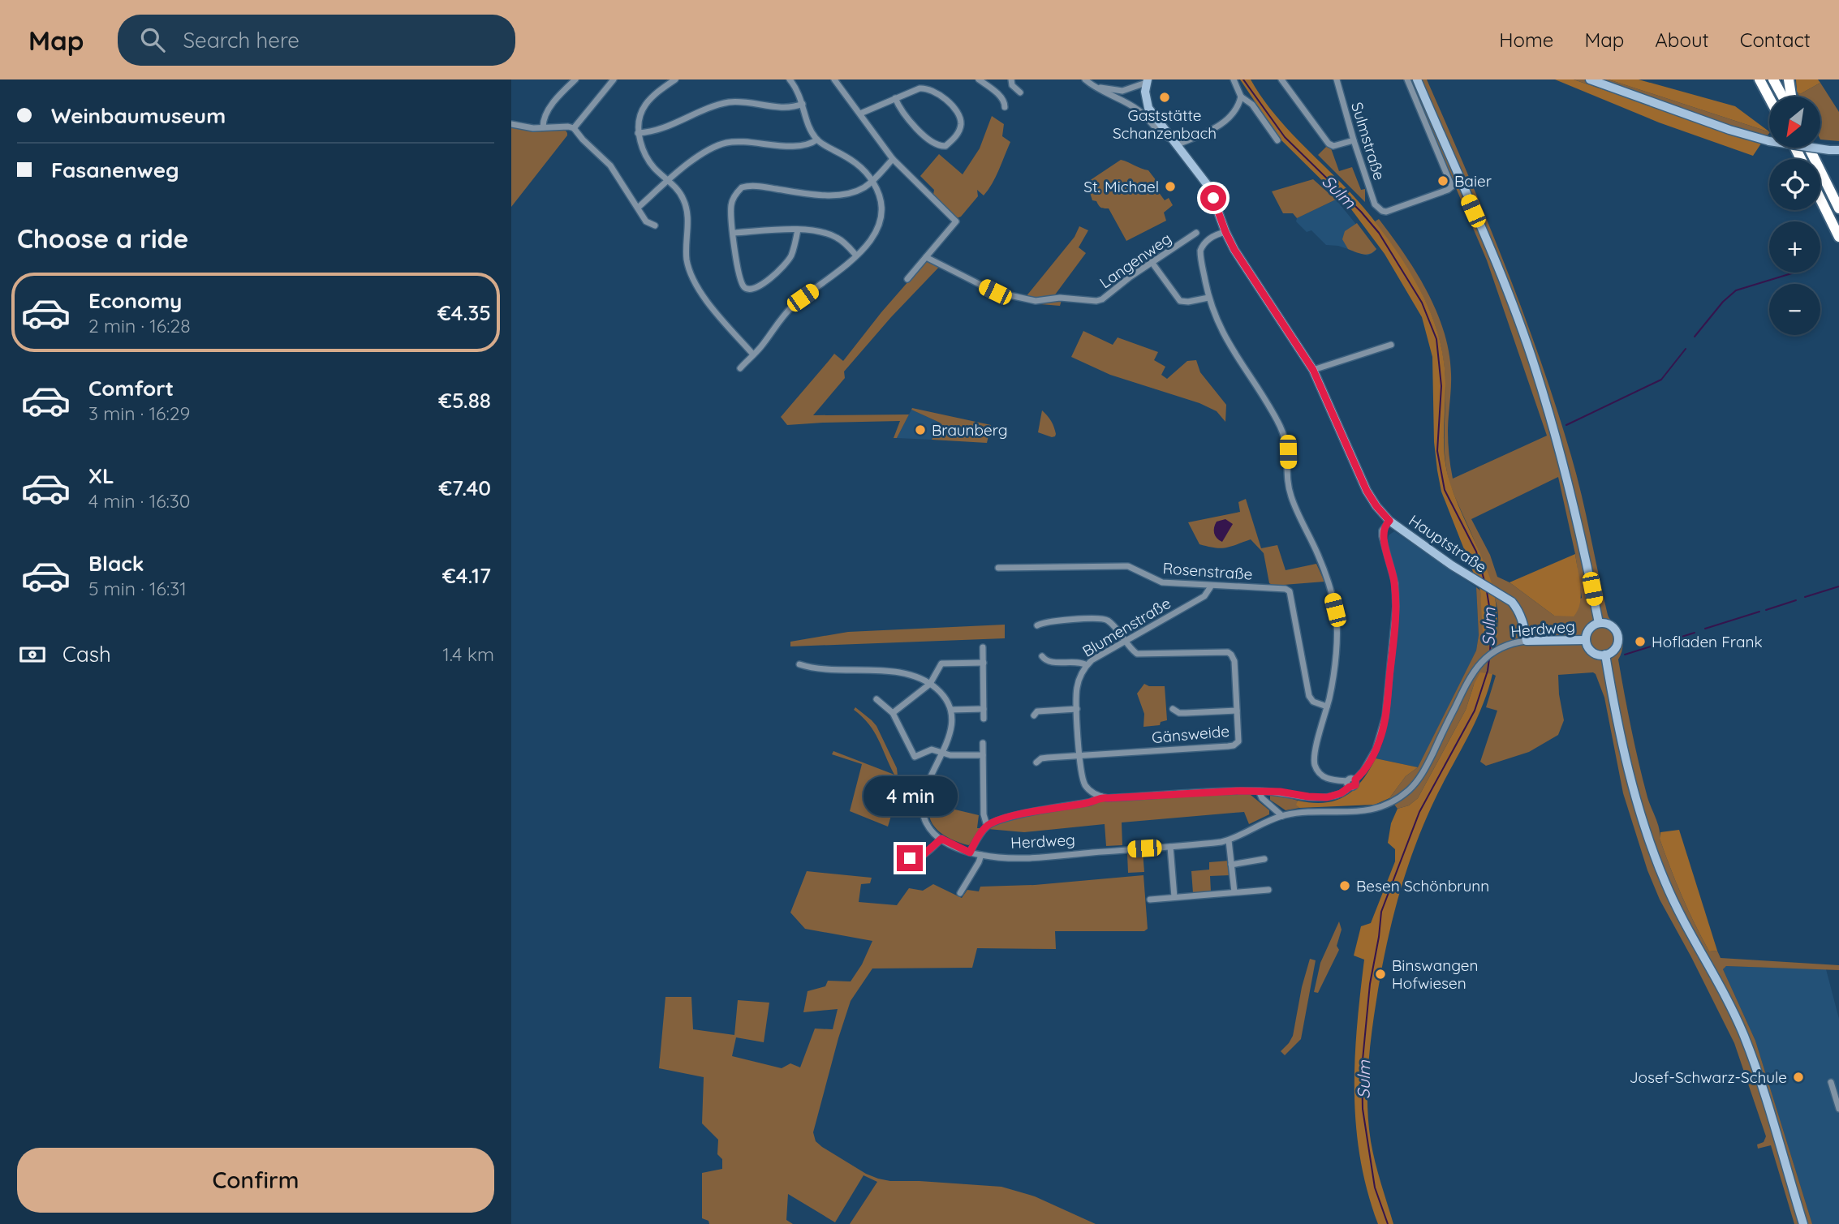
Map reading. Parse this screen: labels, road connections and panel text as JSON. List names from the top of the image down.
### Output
{
  "streets": {
    "main road": ["Hauptstraße", "Herdweg"],
    "street": [
      "Sulmstraße",
      "Langenweg",
      "Rosenstraße",
      "Blumenstraße",
      "Gänsweide"
    ]
  },
  "crossings": [
    ["Hauptstraße", "Herdweg"],
    ["Rosenstraße", "Blumenstraße"],
    ["Blumenstraße", "Gänsweide"]
  ],
  "water": ["Sulm"],
  "places": [
    "Gaststätte Schanzenbach",
    "Baier",
    "St. Michael",
    "Braunberg",
    "Hofladen Frank",
    "Besen Schönbrunn",
    "Binswangen Hofwiesen",
    "Josef-Schwarz-Schule"
  ],
  "north": "bottom left",
  "page": {
    "header": "Map",
    "search": "Search here",
    "nav": [
      "Home",
      "Map",
      "About",
      "Contact"
    ],
    "banner": ["Weinbaumuseum", "Fasanenweg"],
    "map_buttons": ["+", "−"],
    "heading": "Choose a ride",
    "list": [
      {
        "name": "Economy",
        "note": "2 min · 16:28",
        "value": "€4.35"
      },
      {
        "name": "Comfort",
        "note": "3 min · 16:29",
        "value": "€5.88"
      },
      {
        "name": "XL",
        "note": "4 min · 16:30",
        "value": "€7.40"
      },
      {
        "name": "Black",
        "note": "5 min · 16:31",
        "value": "€4.17"
      }
    ],
    "pay": ["Cash", "1.4 km"],
    "bubble": "4 min",
    "buttons": "Confirm"
  }
}
